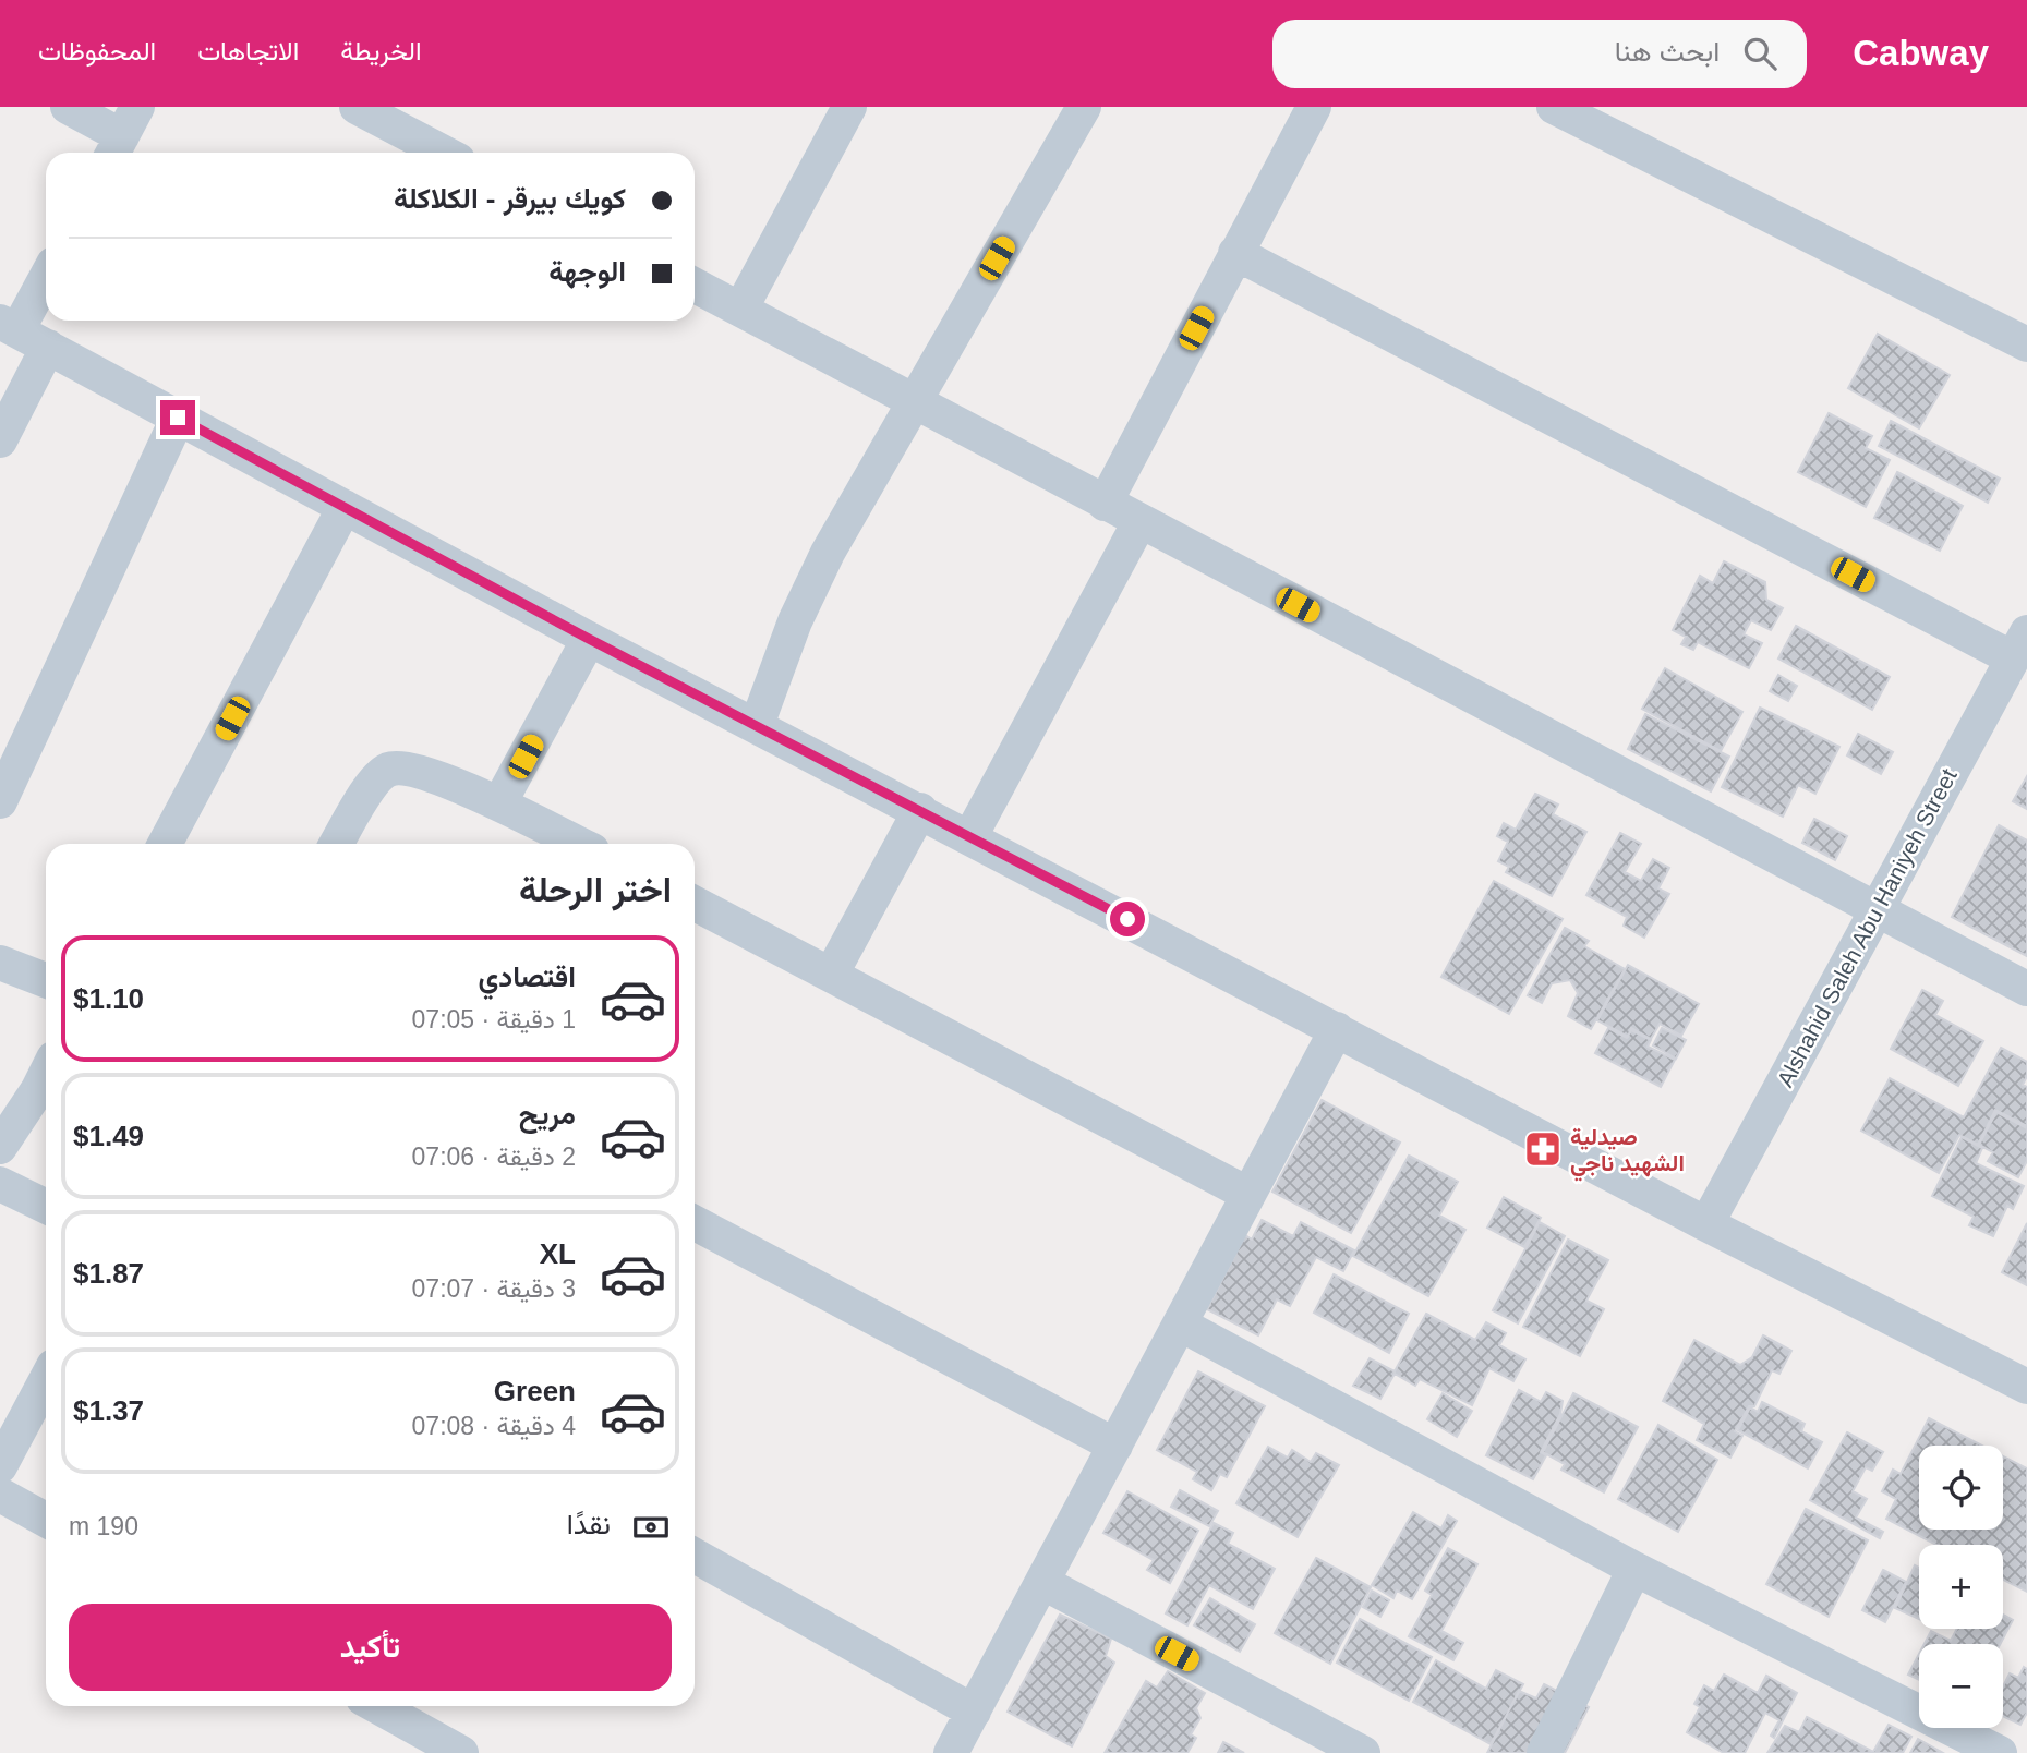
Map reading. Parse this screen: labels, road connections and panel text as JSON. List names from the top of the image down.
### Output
{
  "streets": {
    "street": ["Alshahid Saleh Abu Haniyeh Street"]
  },
  "places": {
    "pharmacy": ["صيدلية الشهيد ناجي"]
  },
  "page": {
    "header": "Cabway",
    "search": "ابحث هنا",
    "nav": ["الخريطة", "الاتجاهات", "المحفوظات"],
    "banner": ["كويك بيرقر - الكلاكلة", "الوجهة"],
    "heading": "اختر الرحلة",
    "list": [
      {
        "name": "اقتصادي",
        "note": "1 دقيقة · 07:05",
        "value": "$1.10"
      },
      {
        "name": "مريح",
        "note": "2 دقيقة · 07:06",
        "value": "$1.49"
      },
      {
        "name": "XL",
        "note": "3 دقيقة · 07:07",
        "value": "$1.87"
      },
      {
        "name": "Green",
        "note": "4 دقيقة · 07:08",
        "value": "$1.37"
      }
    ],
    "map_buttons": ["+", "−"],
    "pay": ["نقدًا", "190 m"],
    "buttons": "تأكيد"
  }
}
